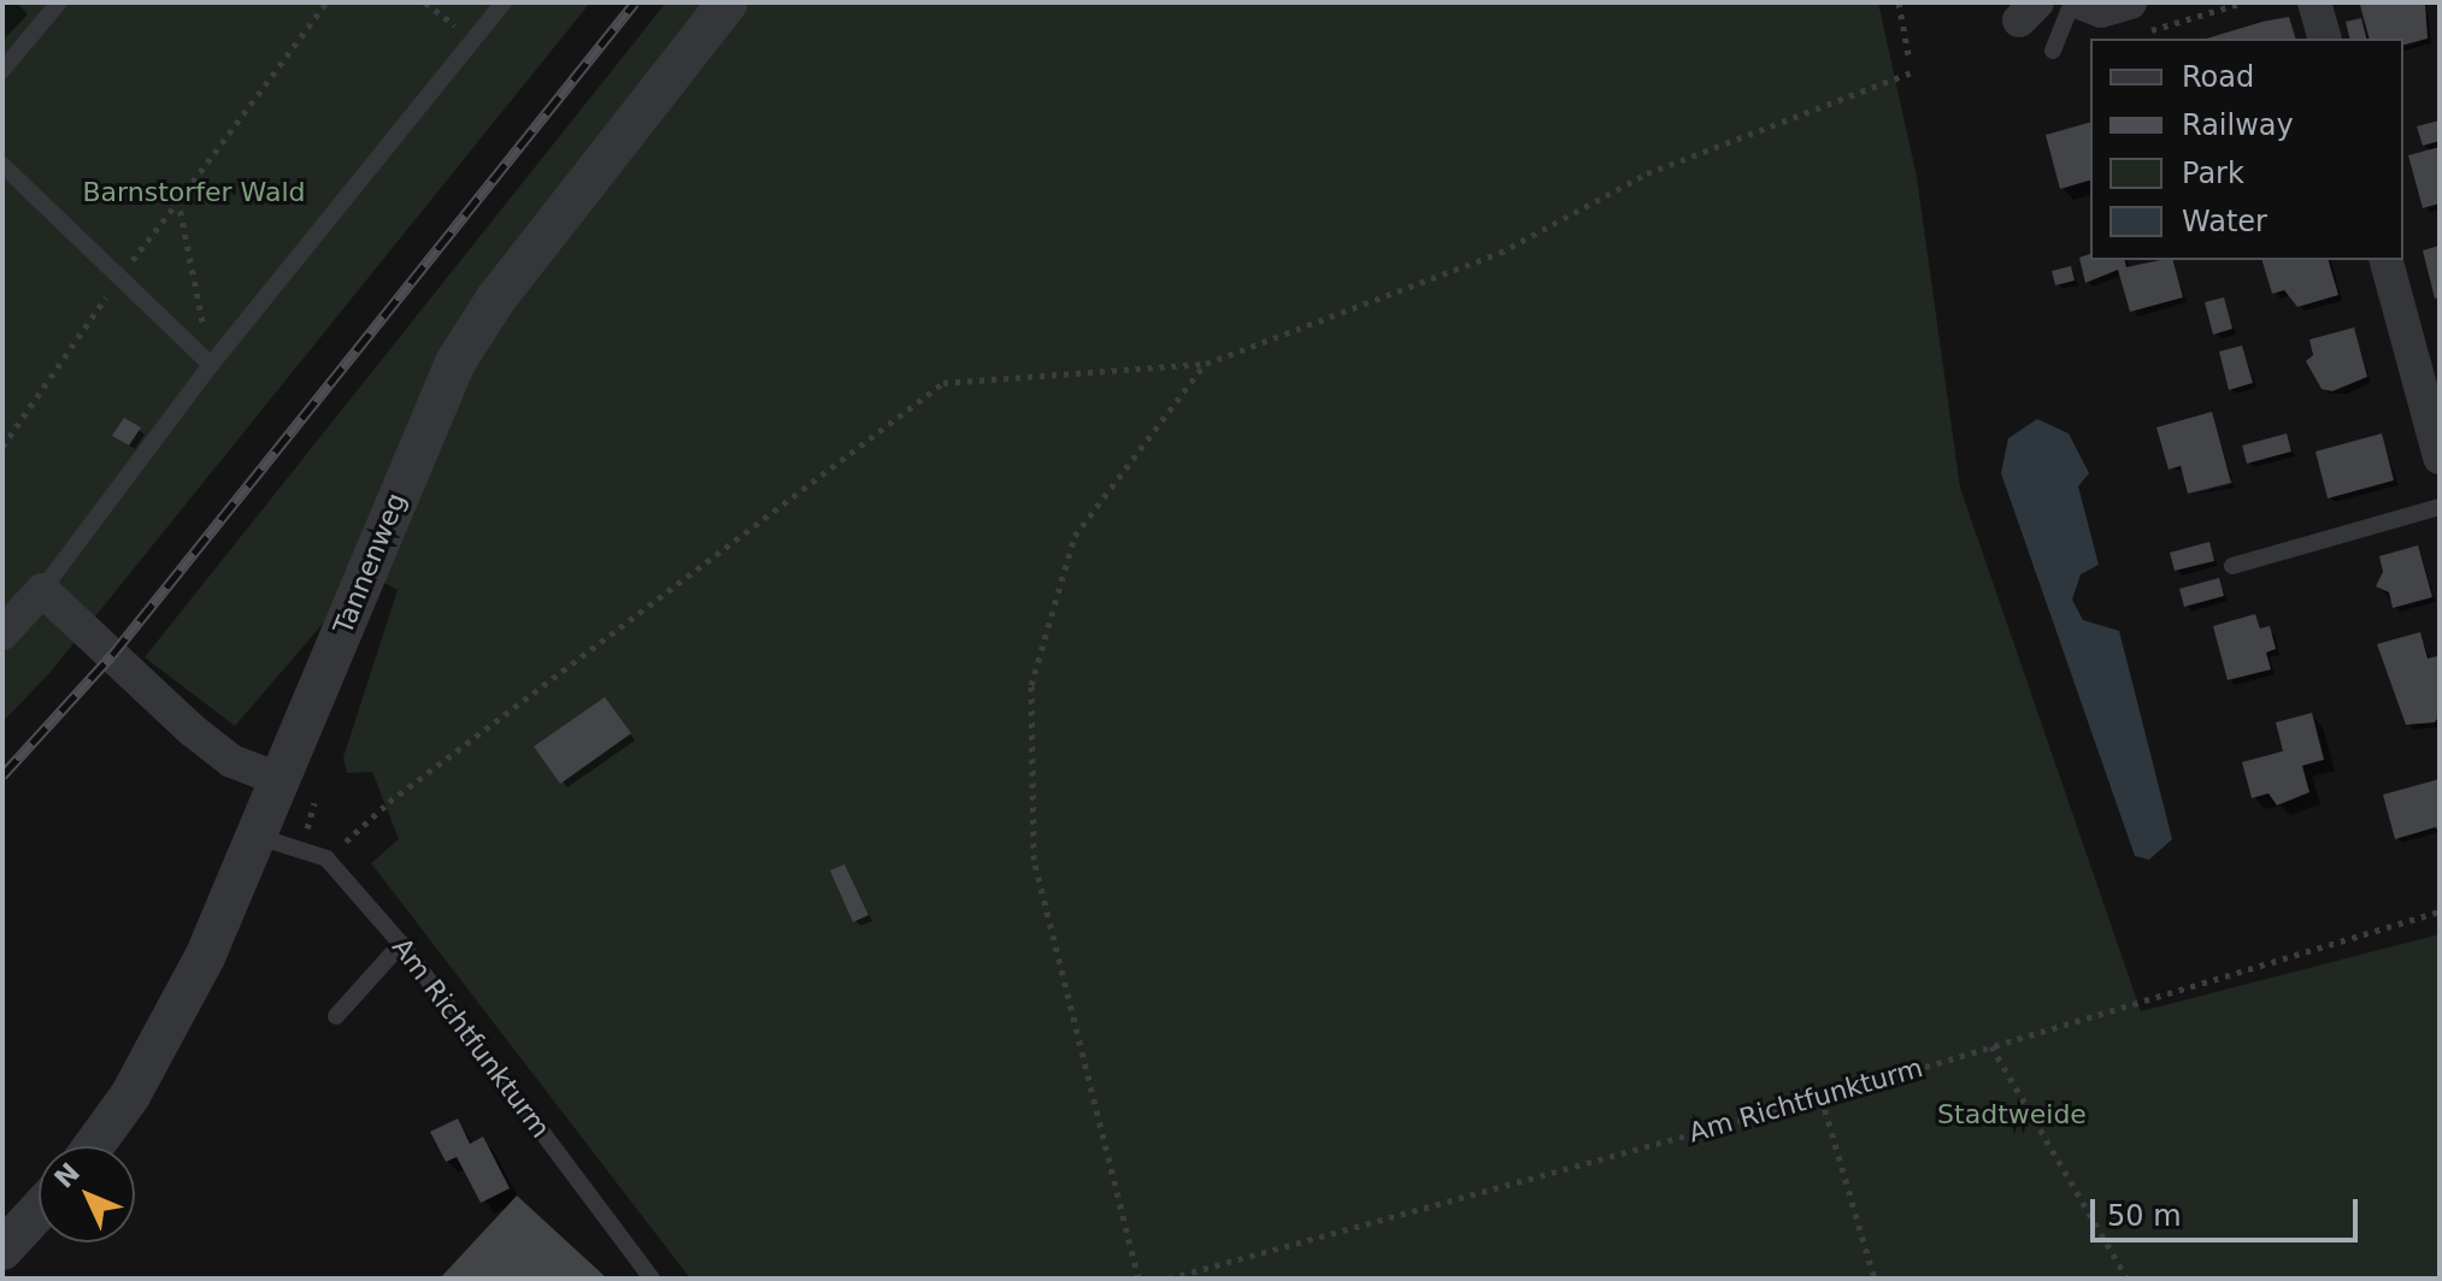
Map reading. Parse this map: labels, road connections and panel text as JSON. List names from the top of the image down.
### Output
{
  "streets": {
    "street": ["Tannenweg"],
    "lane": ["Am Richtfunkturm"]
  },
  "crossings": [
    ["Tannenweg", "Am Richtfunkturm"]
  ],
  "parks": ["Barnstorfer Wald", "Stadtweide"],
  "legend": [
    "Road",
    "Railway",
    "Park",
    "Water"
  ],
  "scale_bar": "50 m",
  "north": "top left"
}
